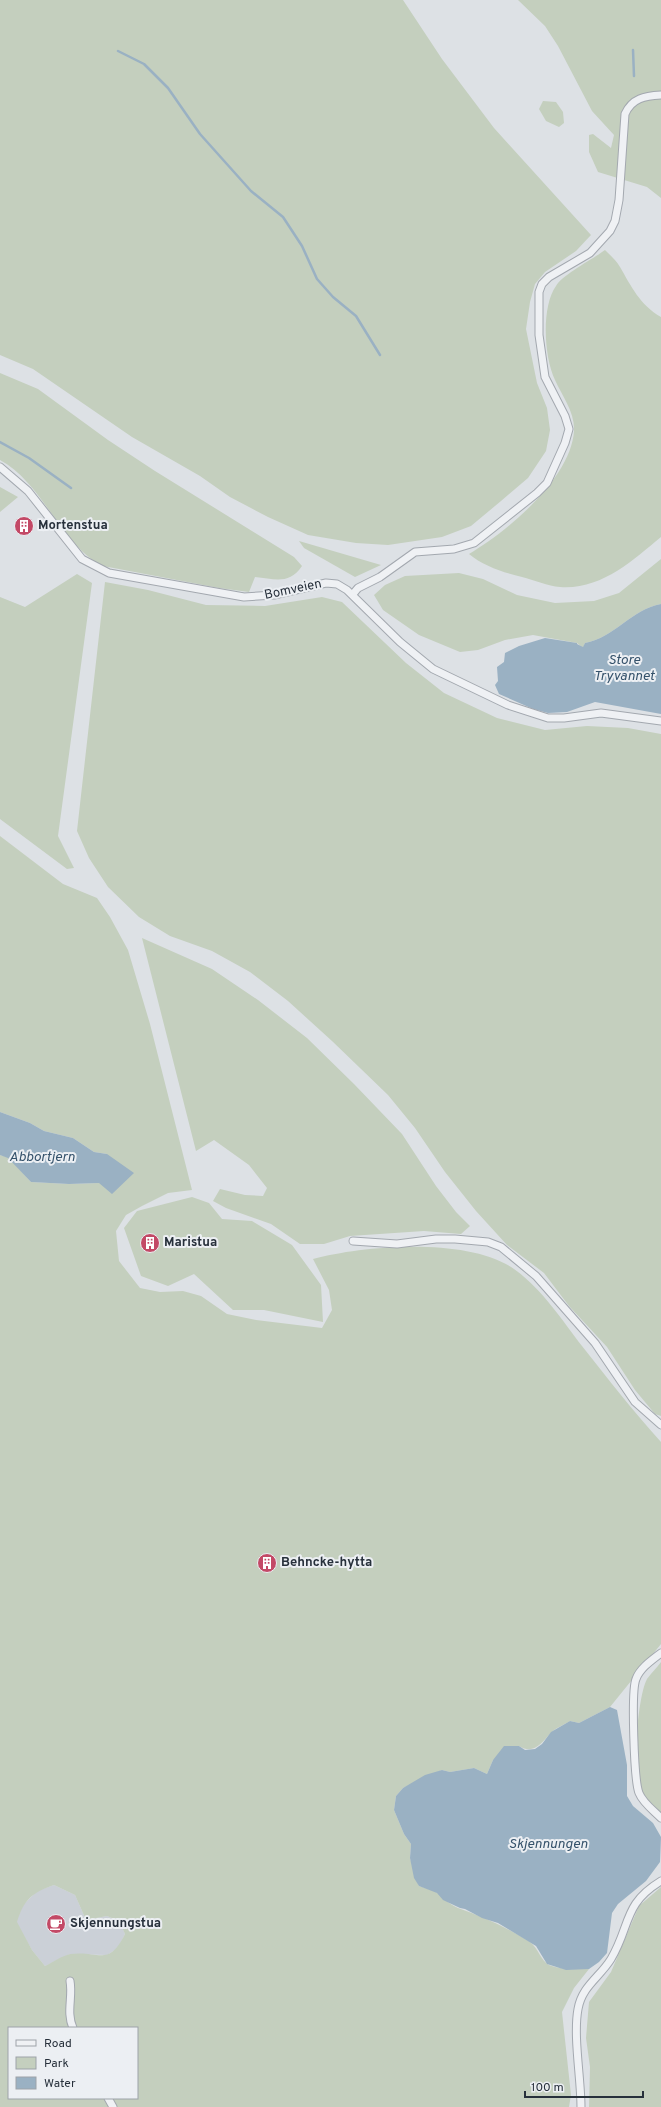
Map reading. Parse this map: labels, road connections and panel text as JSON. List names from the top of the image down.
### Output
{
  "streets": {
    "street": ["Bomveien"]
  },
  "water": ["Store Tryvannet", "Abbortjern", "Skjennungen"],
  "places": {
    "building": ["Mortenstua", "Maristua", "Behncke-hytta"],
    "cafe": ["Skjennungstua"]
  },
  "legend": ["Road", "Park", "Water"],
  "scale_bar": "100 m"
}
